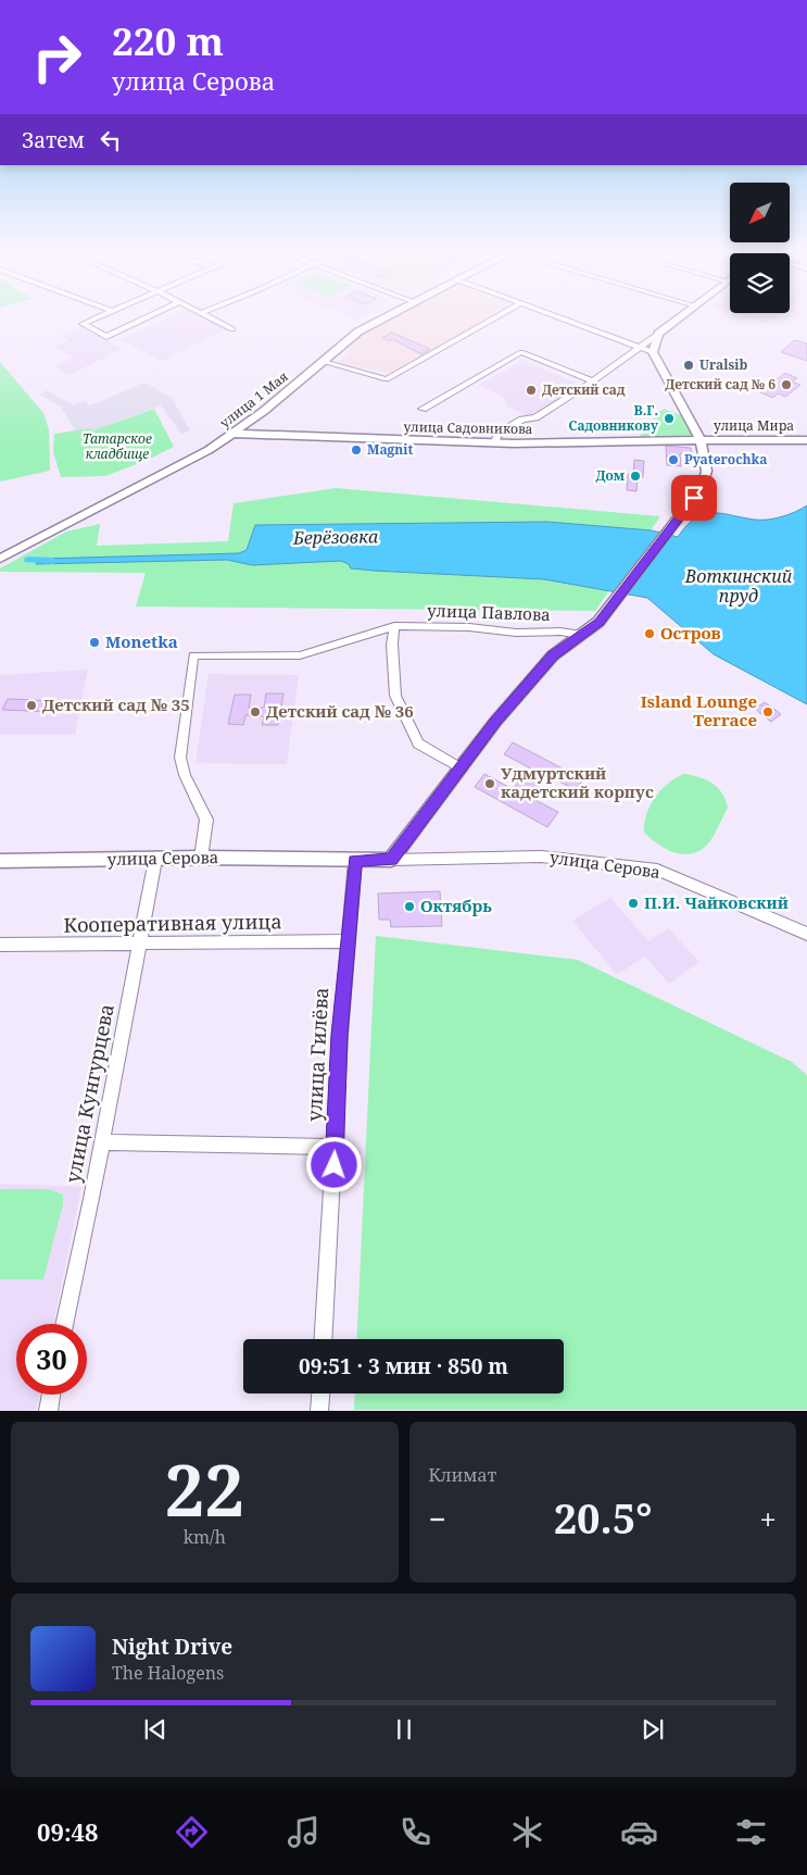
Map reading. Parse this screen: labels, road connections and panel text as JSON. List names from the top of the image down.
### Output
{
  "streets": {
    "main road": [
      "улица 1 Мая",
      "улица Мира",
      "улица Садовникова",
      "улица Серова"
    ],
    "street": [
      "улица Павлова",
      "Кооперативная улица",
      "улица Гилёва",
      "улица Кунгурцева"
    ]
  },
  "crossings": [
    ["улица 1 Мая", "улица Садовникова"],
    ["улица Мира", "улица Садовникова"],
    ["улица Павлова", "улица Серова"],
    ["улица Серова", "улица Гилёва"],
    ["улица Серова", "улица Кунгурцева"],
    ["Кооперативная улица", "улица Гилёва"],
    ["Кооперативная улица", "улица Кунгурцева"]
  ],
  "water": ["Берёзовка", "Воткинский пруд"],
  "parks": ["Татарское кладбище"],
  "places": [
    "Uralsib",
    "Детский сад № 6",
    "Детский сад",
    "В.Г. Садовникову",
    "Magnit",
    "Pyaterochka",
    "Дом",
    "Остров",
    "Monetka",
    "Детский сад № 35",
    "Детский сад № 36",
    "Island Lounge Terrace",
    "Удмуртский кадетский корпус",
    "П.И. Чайковский",
    "Октябрь"
  ],
  "north": "bottom left",
  "page": {
    "turn": ["220 m", "улица Серова"],
    "then": "Затем",
    "limit": "30",
    "trip": "09:51 · 3 мин · 850 m",
    "tile": [
      ["22", "km/h"],
      "Климат"
    ],
    "heat": ["−", "20.5°", "+"],
    "song": ["Night Drive", "The Halogens"],
    "tabs": "09:48"
  }
}
